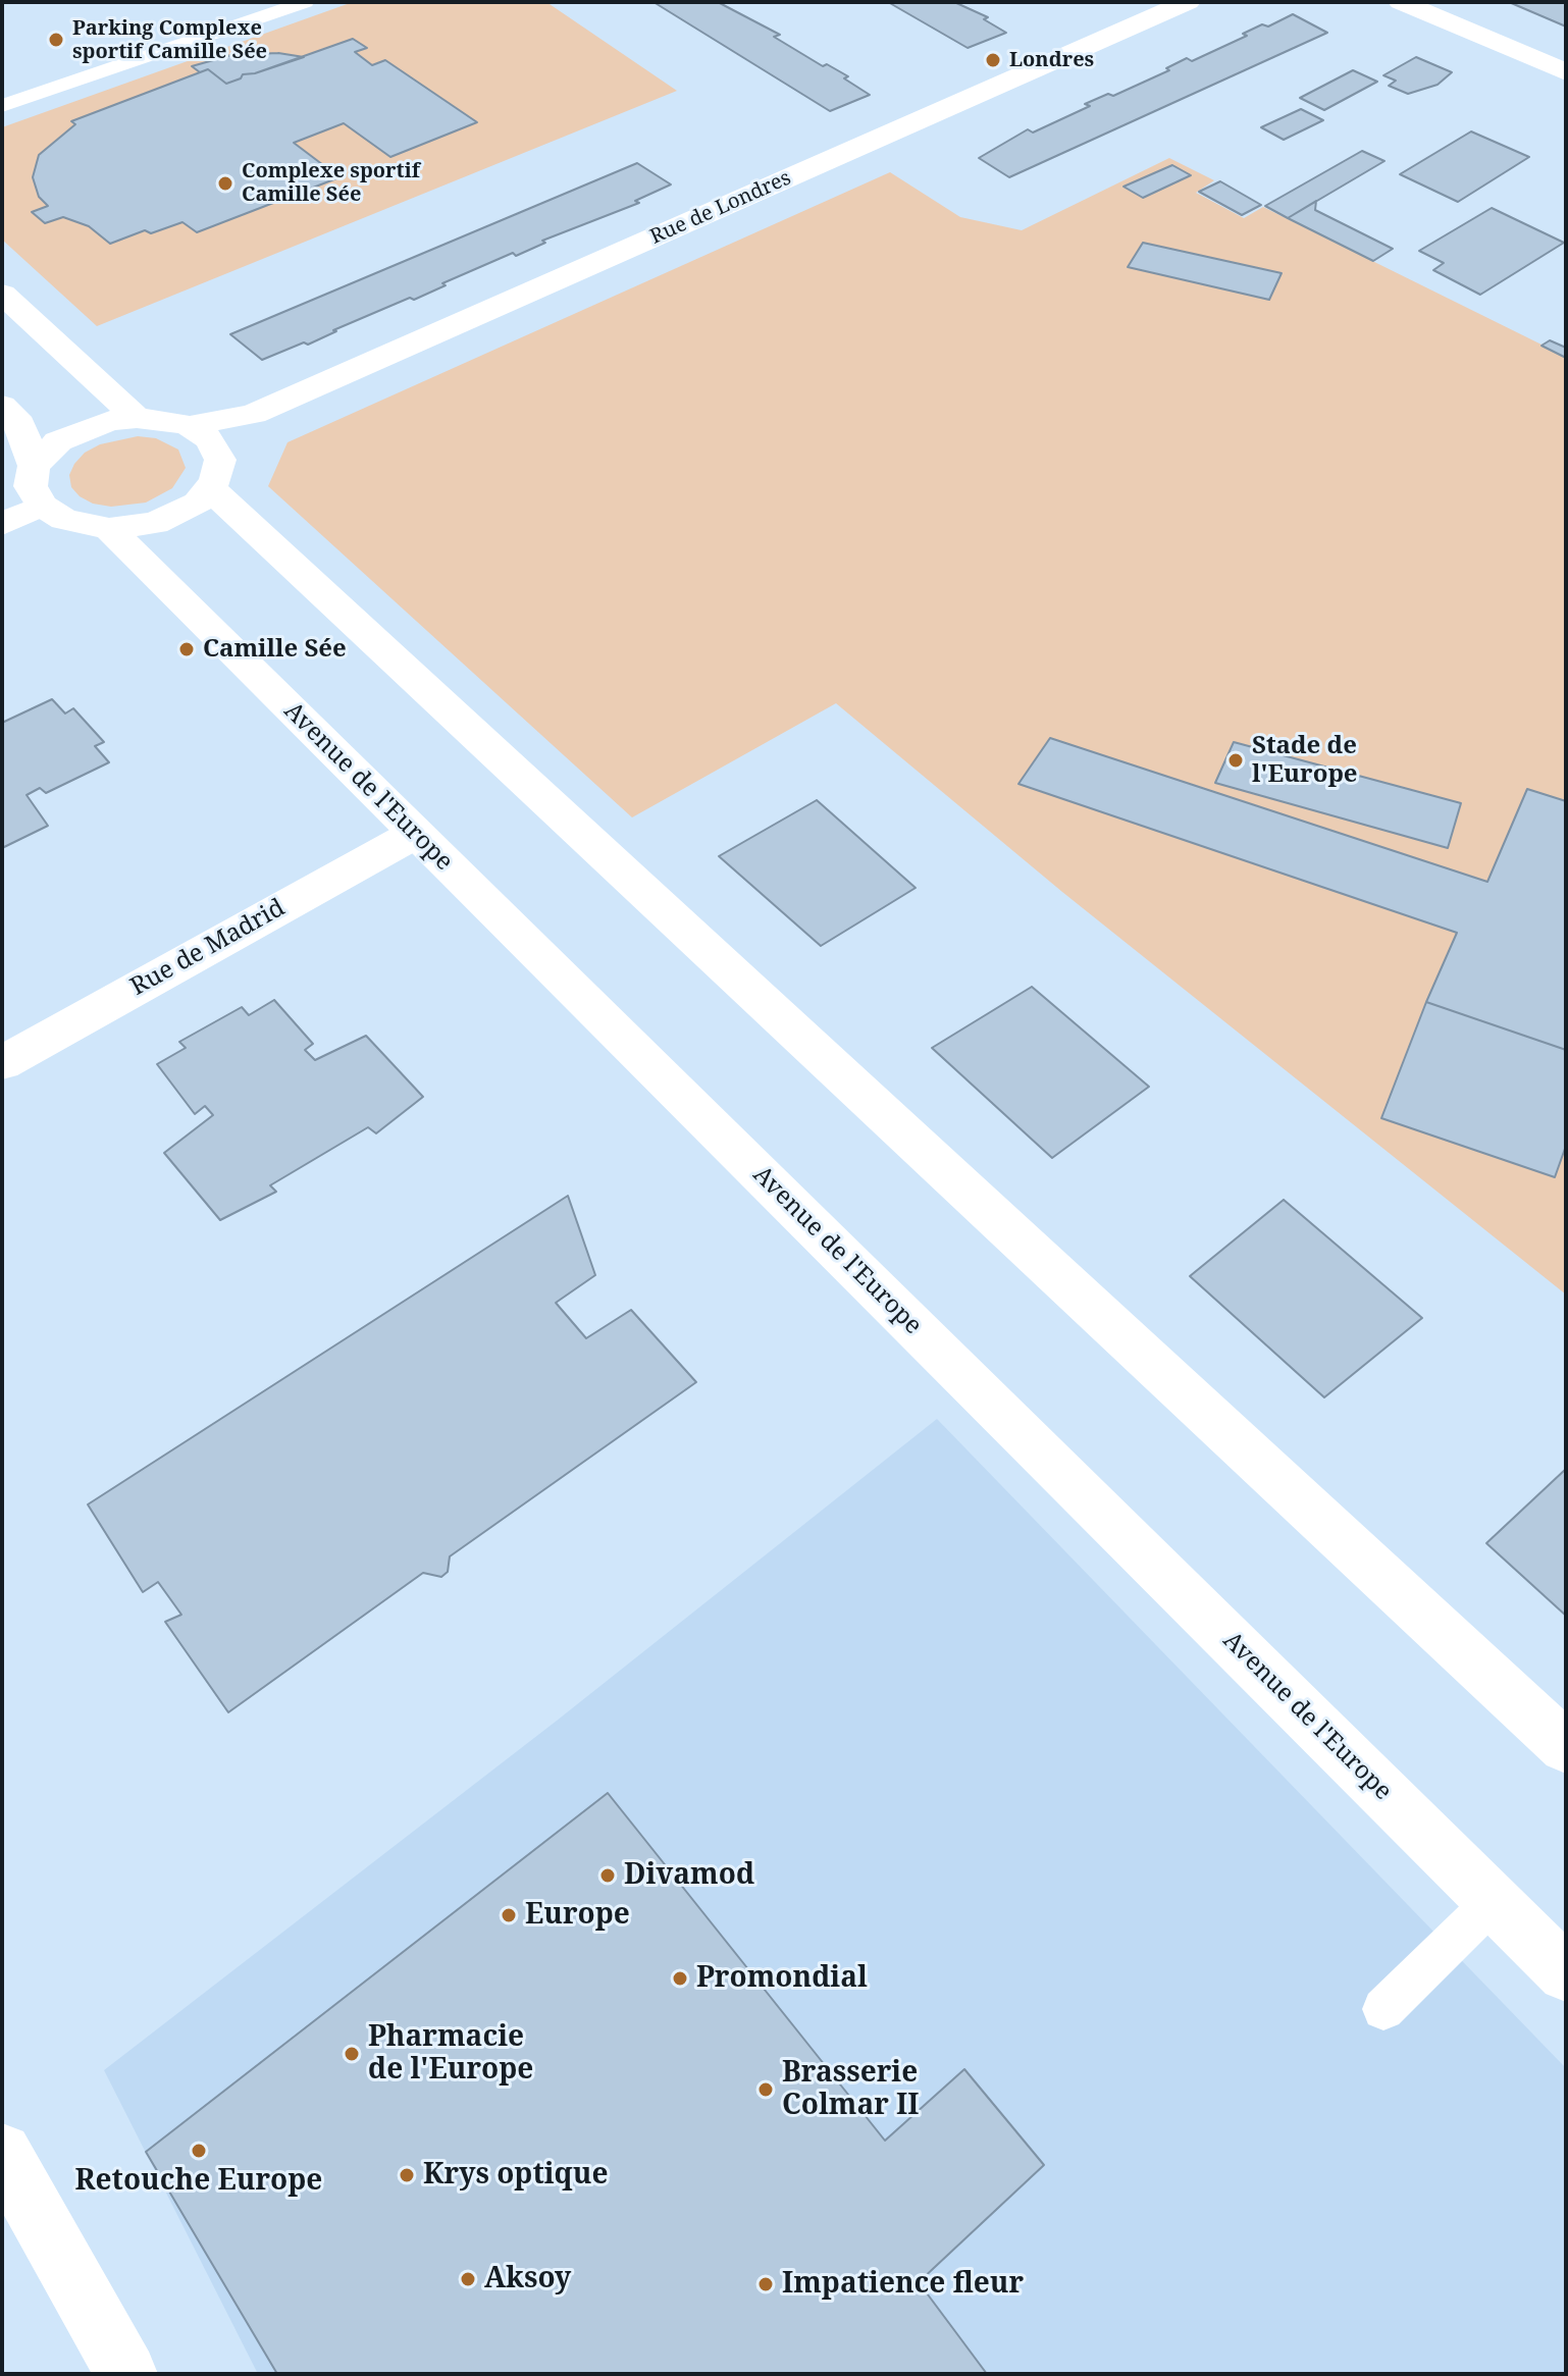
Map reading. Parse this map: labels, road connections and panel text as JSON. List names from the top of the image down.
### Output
{
  "streets": {
    "main road": ["Rue de Londres", "Avenue de l'Europe", "Rue de Madrid"]
  },
  "crossings": [
    ["Rue de Londres", "Avenue de l'Europe"],
    ["Avenue de l'Europe", "Rue de Madrid"]
  ],
  "places": [
    "Parking Complexe sportif Camille Sée",
    "Londres",
    "Complexe sportif Camille Sée",
    "Camille Sée",
    "Stade de l'Europe",
    "Divamod",
    "Europe",
    "Promondial",
    "Pharmacie de l'Europe",
    "Brasserie Colmar II",
    "Retouche Europe",
    "Krys optique",
    "Aksoy",
    "Impatience fleur"
  ]
}
